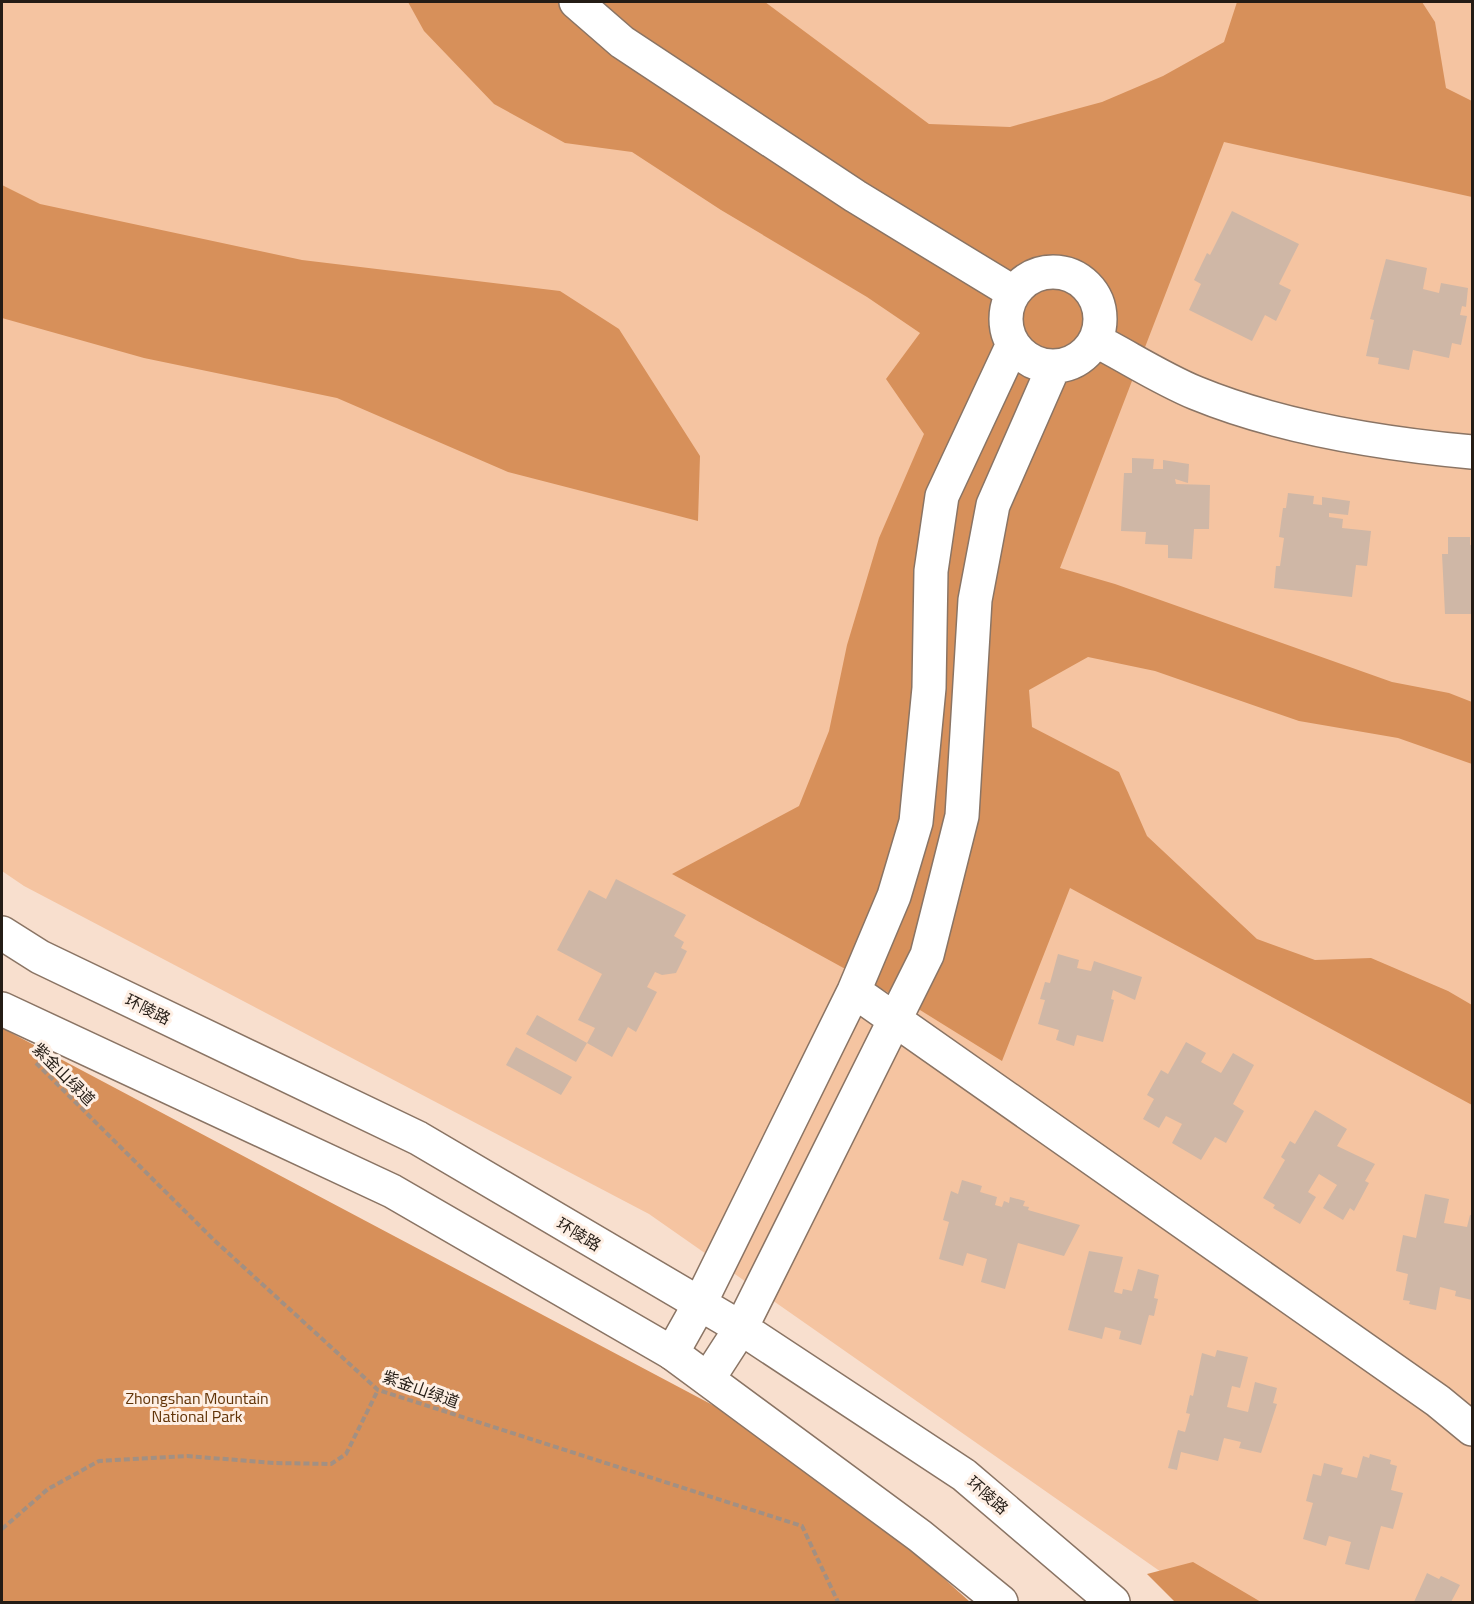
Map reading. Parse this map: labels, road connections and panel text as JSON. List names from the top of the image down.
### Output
{
  "streets": {
    "street": ["环陵路"],
    "path": ["紫金山绿道"]
  },
  "parks": ["Zhongshan Mountain National Park"]
}
